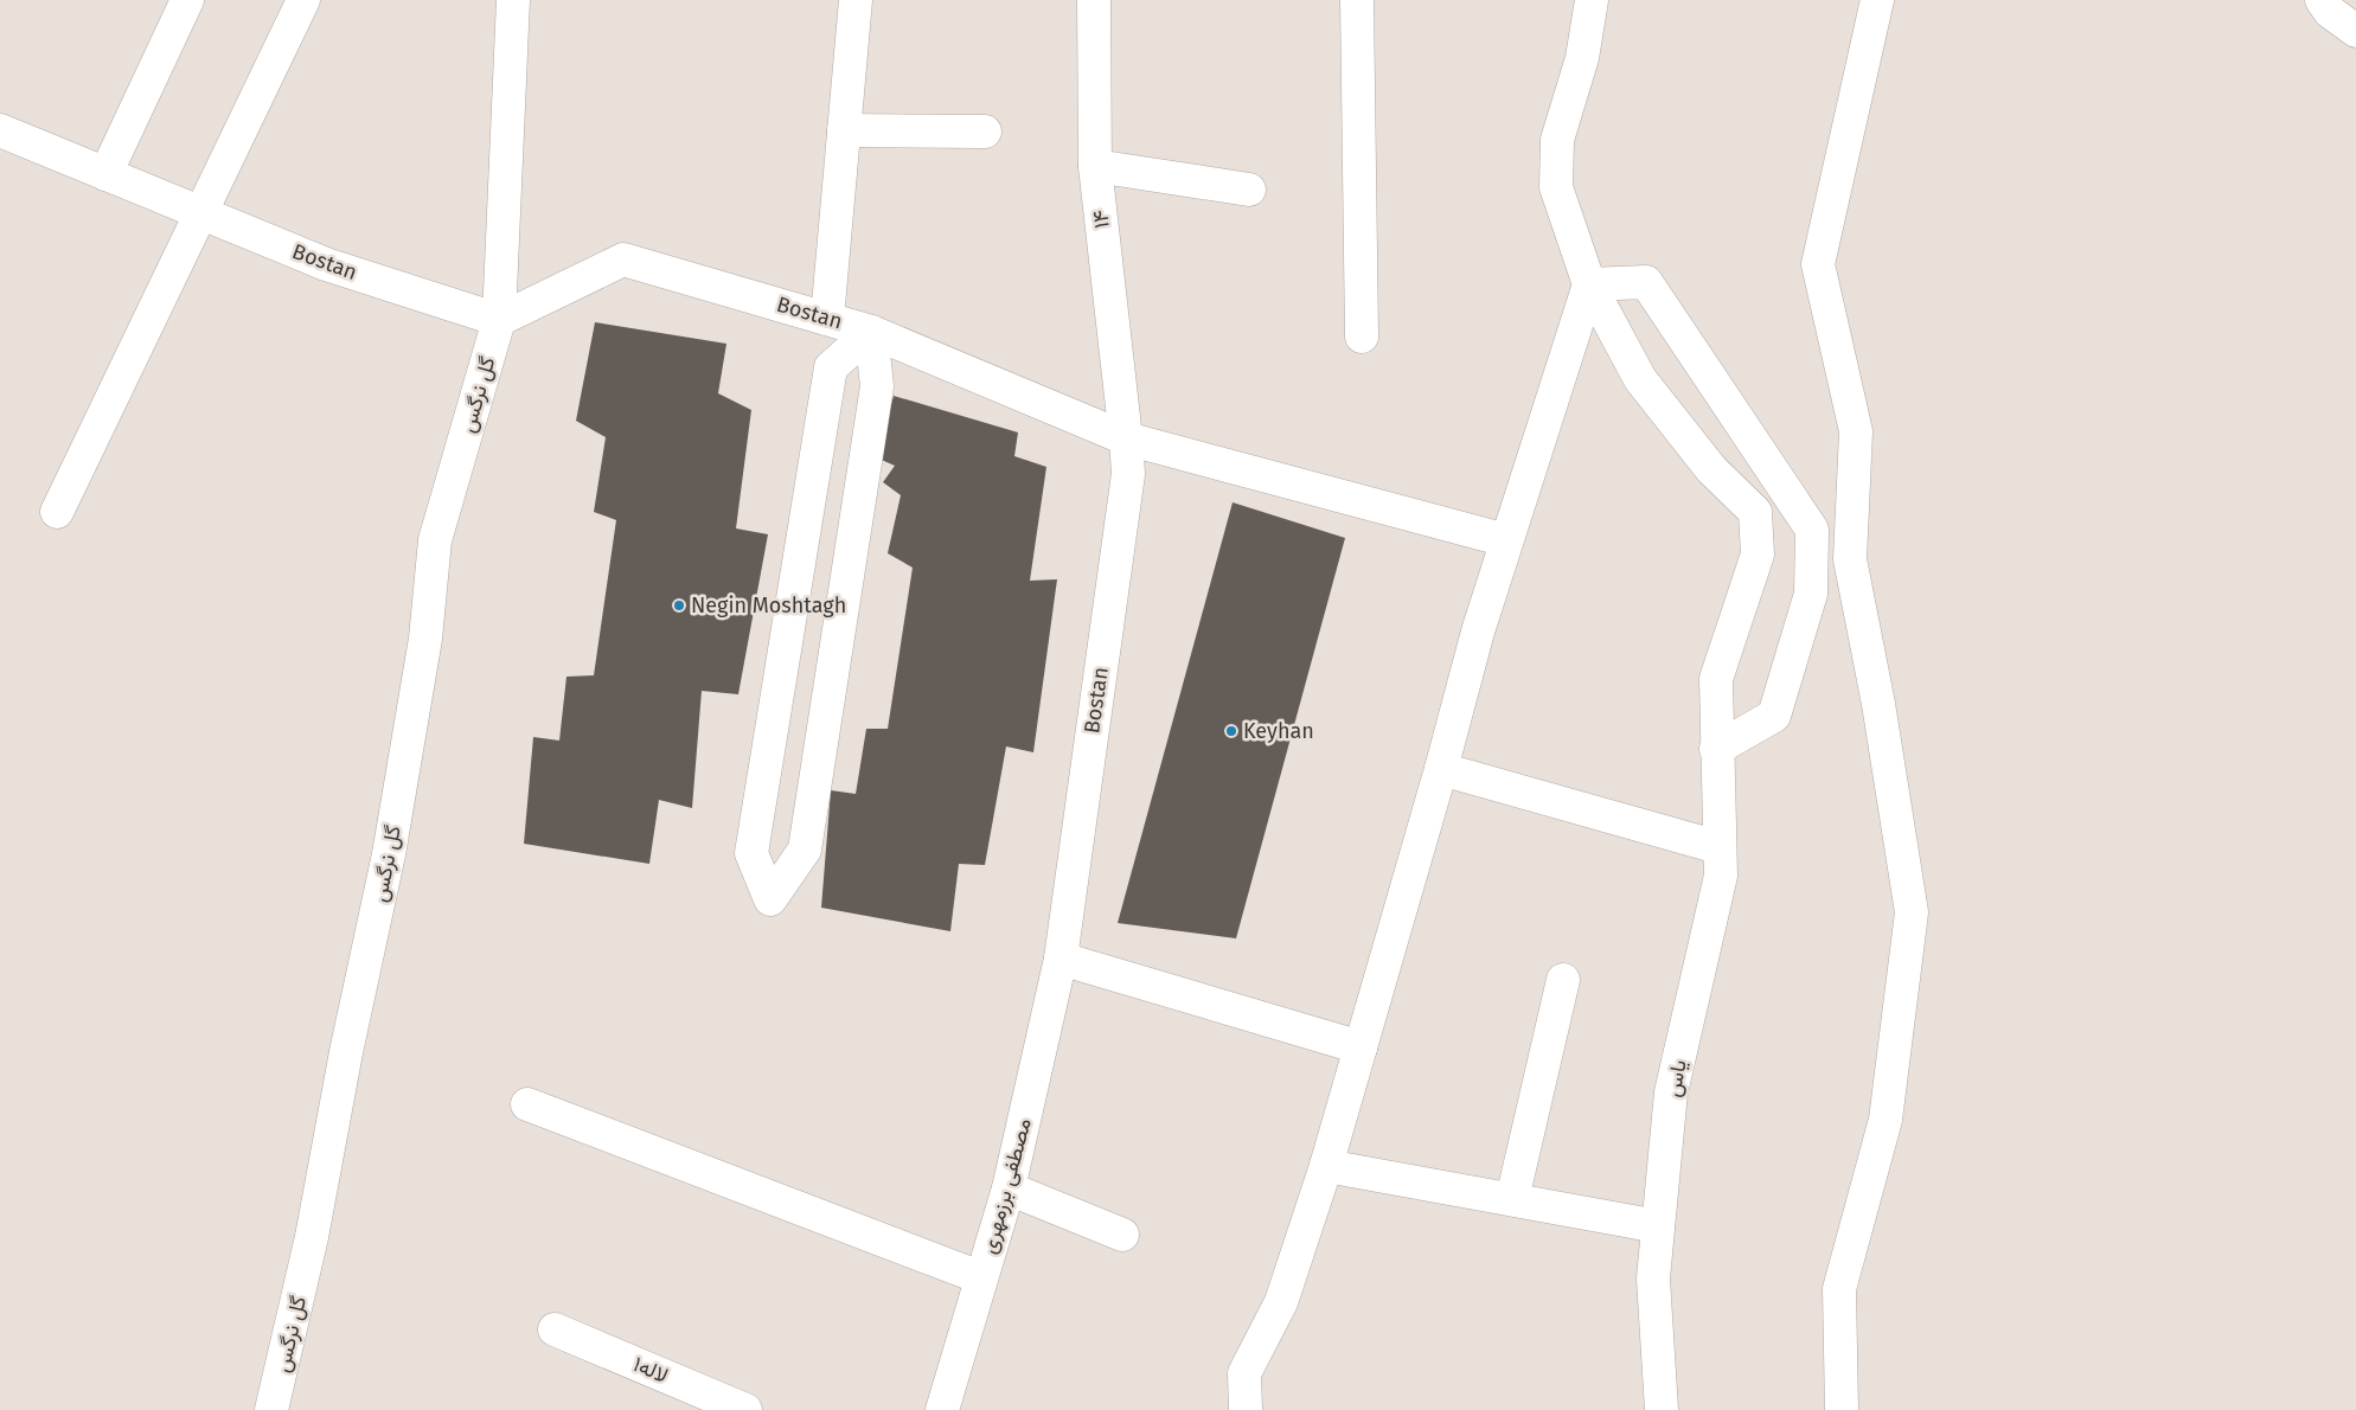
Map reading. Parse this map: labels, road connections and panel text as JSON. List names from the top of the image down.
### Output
{
  "streets": {
    "street": [
      "۱۴",
      "Bostan",
      "گل نرگس",
      "یاس",
      "مصطفی برزمهری",
      "لاله۱"
    ]
  },
  "crossings": [
    ["۱۴", "Bostan"],
    ["Bostan", "گل نرگس"],
    ["Bostan", "مصطفی برزمهری"]
  ],
  "places": ["Negin Moshtagh", "Keyhan"]
}
